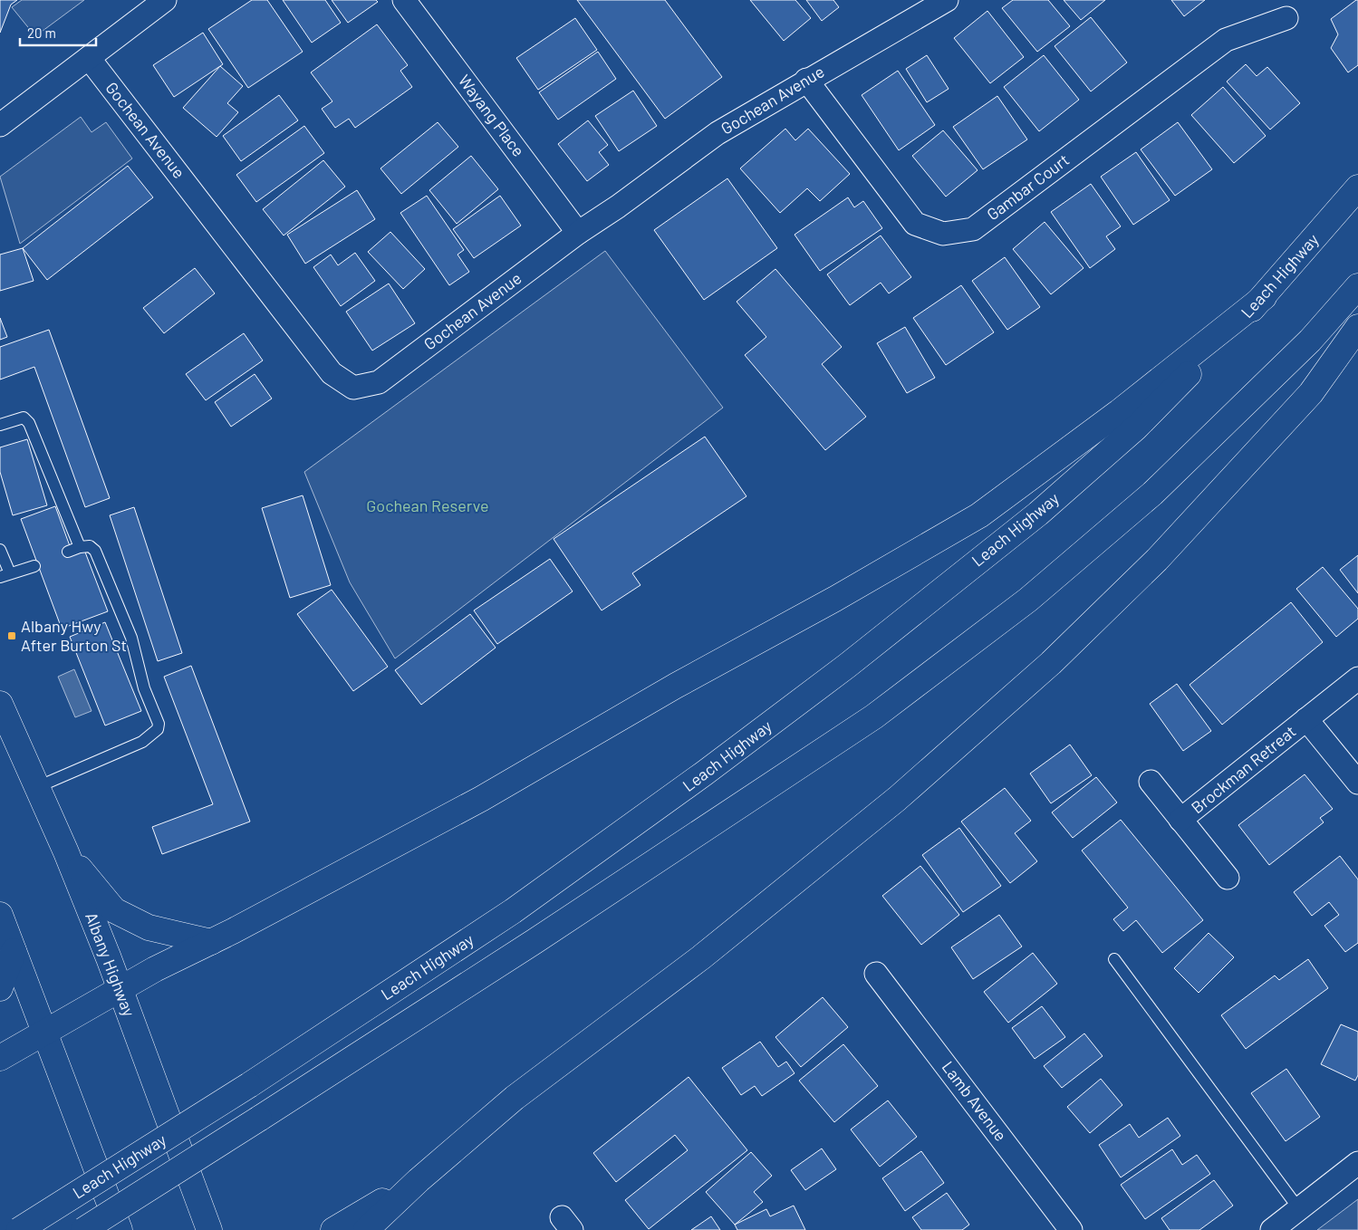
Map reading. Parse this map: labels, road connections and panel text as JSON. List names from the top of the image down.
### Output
{
  "streets": {
    "highway": ["Leach Highway", "Albany Highway"],
    "street": [
      "Gochean Avenue",
      "Wayang Place",
      "Gambar Court",
      "Brockman Retreat",
      "Lamb Avenue"
    ]
  },
  "crossings": [
    ["Gochean Avenue", "Wayang Place"],
    ["Gochean Avenue", "Gambar Court"]
  ],
  "parks": ["Gochean Reserve"],
  "places": {
    "transit": ["Albany Hwy After Burton St"]
  },
  "scale_bar": "20 m"
}
